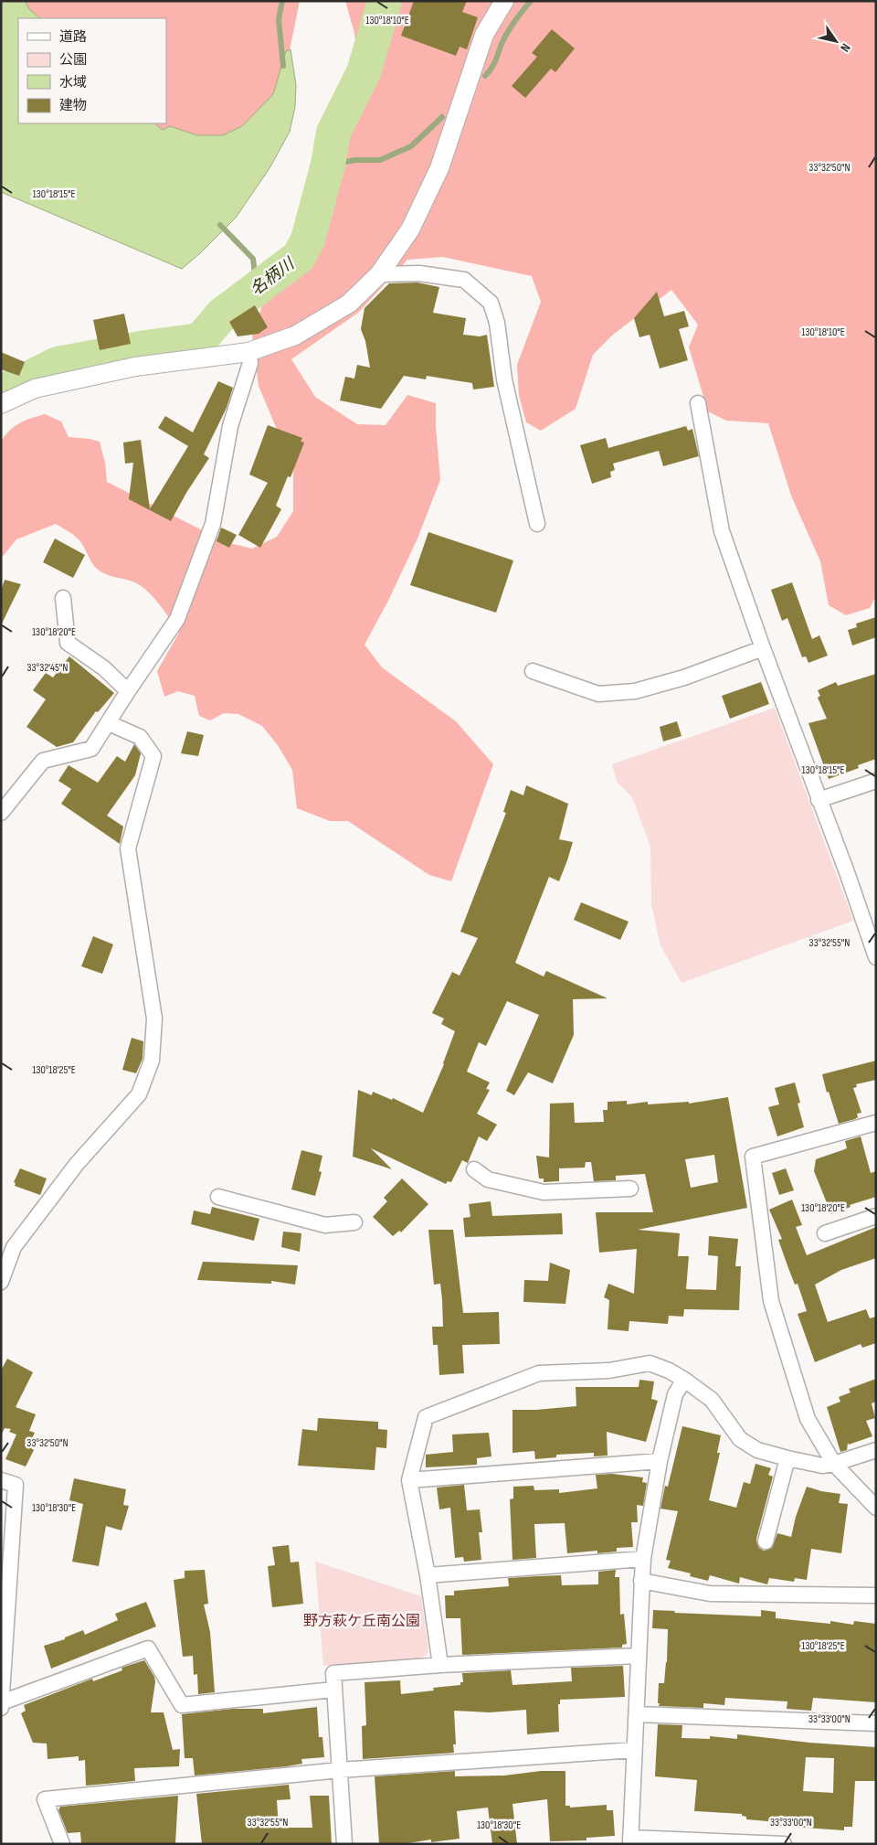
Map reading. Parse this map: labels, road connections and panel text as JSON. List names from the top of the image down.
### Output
{
  "water": ["名柄川"],
  "parks": ["野方萩ケ丘南公園"],
  "legend": [
    "道路",
    "公園",
    "水域",
    "建物"
  ],
  "north": "bottom right",
  "coordinates": [
    "130°18'10\"E",
    "33°32'50\"N",
    "130°18'15\"E",
    "130°18'20\"E",
    "33°32'45\"N",
    "33°32'55\"N",
    "130°18'25\"E",
    "130°18'30\"E",
    "33°33'00\"N"
  ]
}
